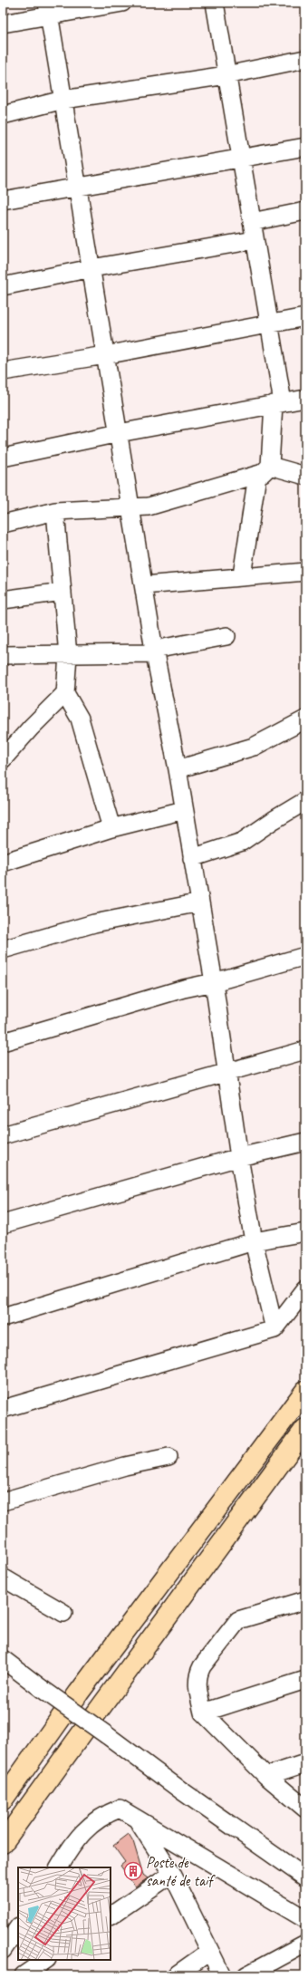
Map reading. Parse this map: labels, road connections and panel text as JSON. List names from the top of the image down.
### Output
{
  "places": {
    "building": ["Poste de santé de taif"]
  }
}
